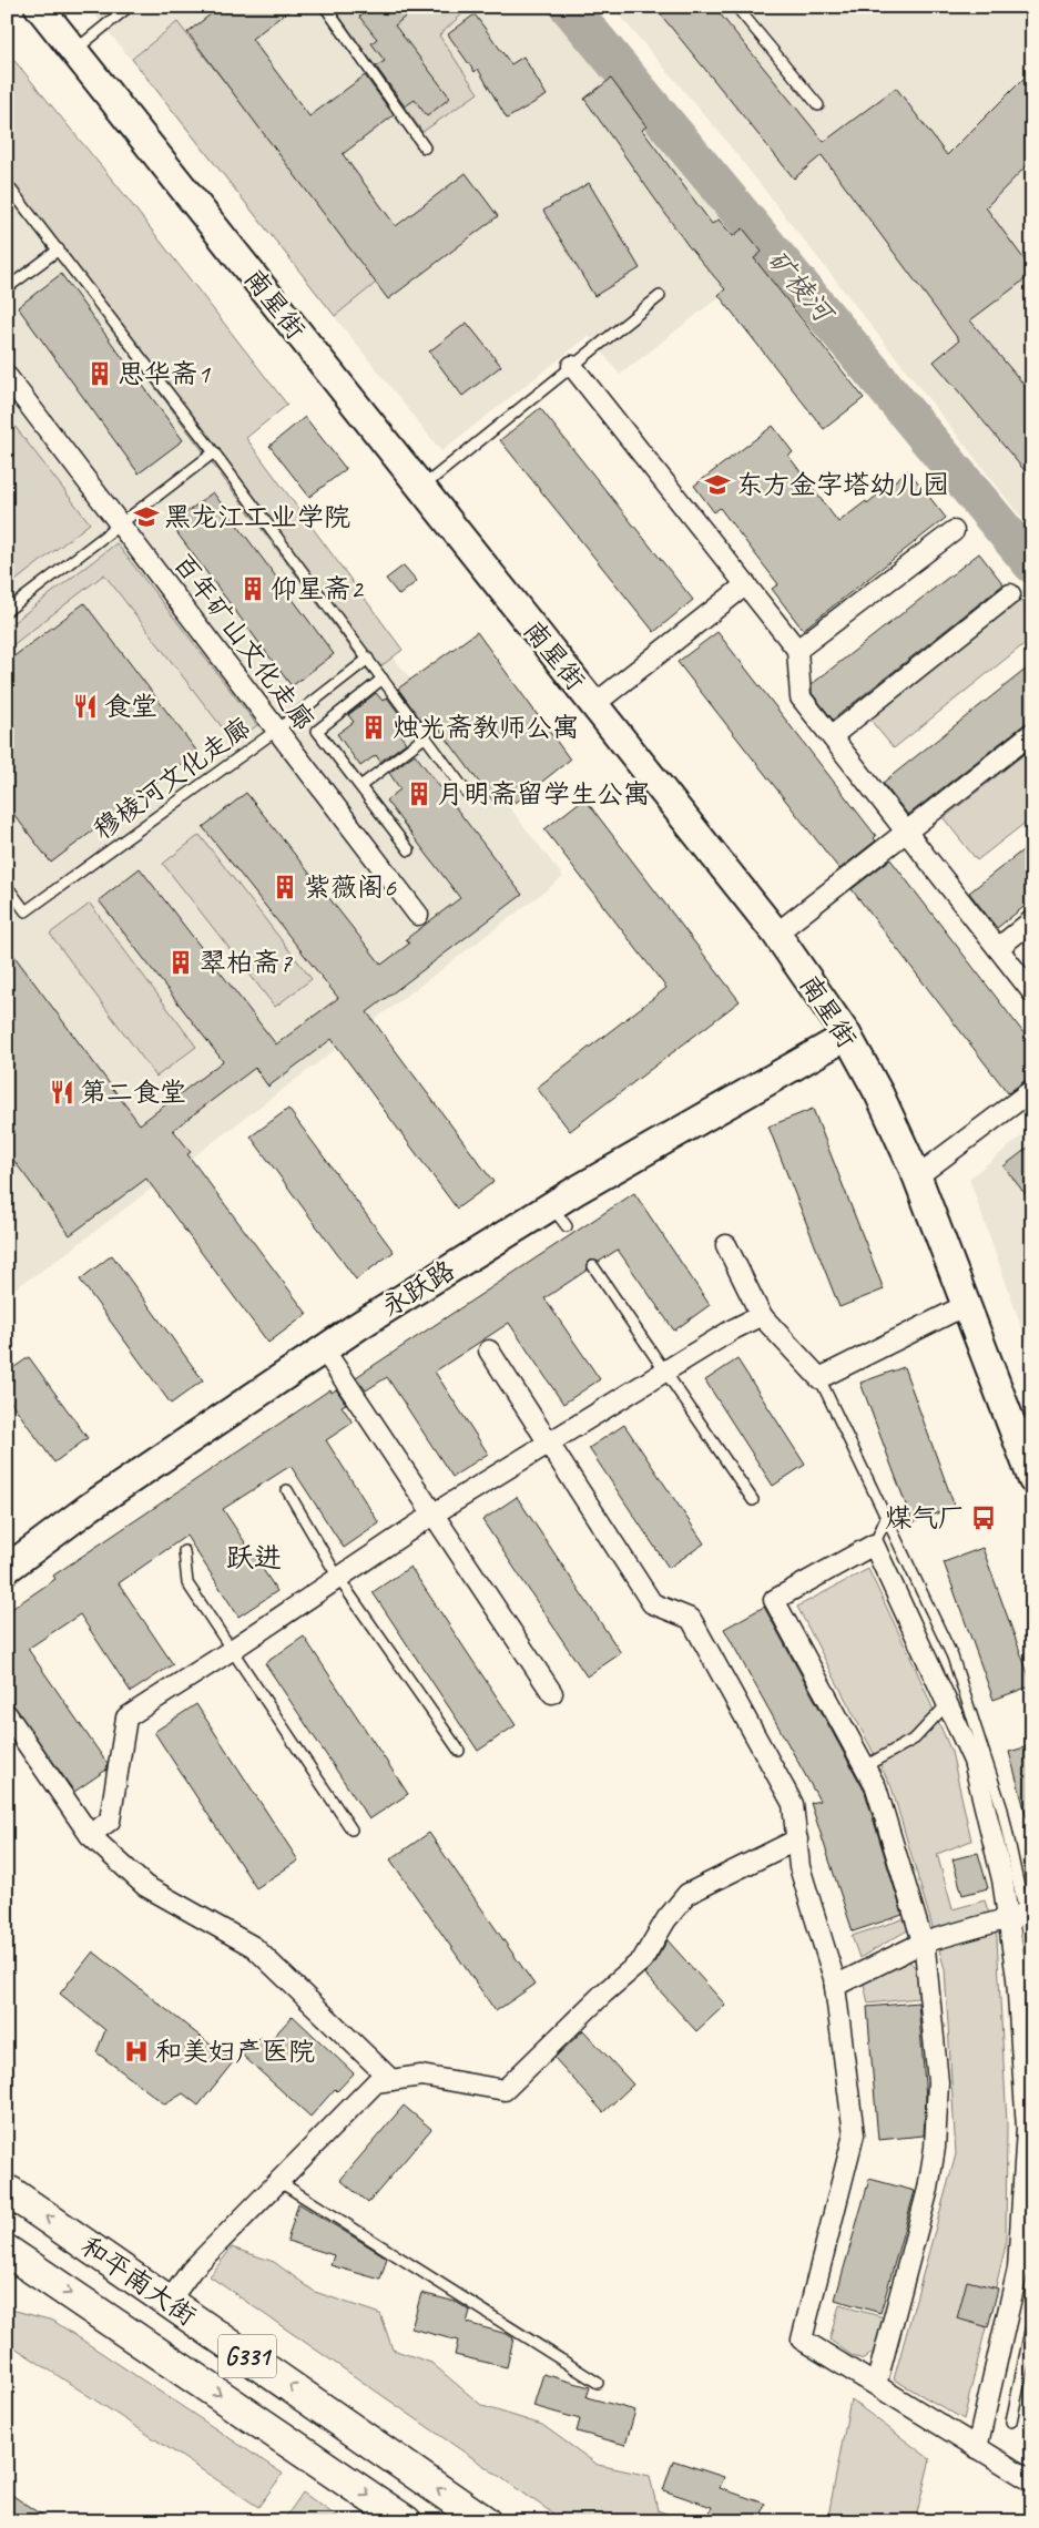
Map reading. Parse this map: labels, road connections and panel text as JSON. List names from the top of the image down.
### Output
{
  "streets": {
    "highway": ["和平南大街", "G331"],
    "street": ["南星街", "百年矿山文化走廊", "永跃路"],
    "lane": ["穆棱河文化走廊"]
  },
  "crossings": [
    ["南星街", "永跃路"],
    ["百年矿山文化走廊", "穆棱河文化走廊"]
  ],
  "districts": ["跃进"],
  "water": ["矿棱河"],
  "places": {
    "building": [
      "思华斋1",
      "仰星斋2",
      "烛光斋教师公寓",
      "月明斋留学生公寓",
      "紫薇阁6",
      "翠柏斋7"
    ],
    "school or university": ["东方金字塔幼儿园", "黑龙江工业学院"],
    "restaurant": ["食堂", "第二食堂"],
    "bus stop": ["煤气厂"],
    "hospital": ["和美妇产医院"]
  }
}
